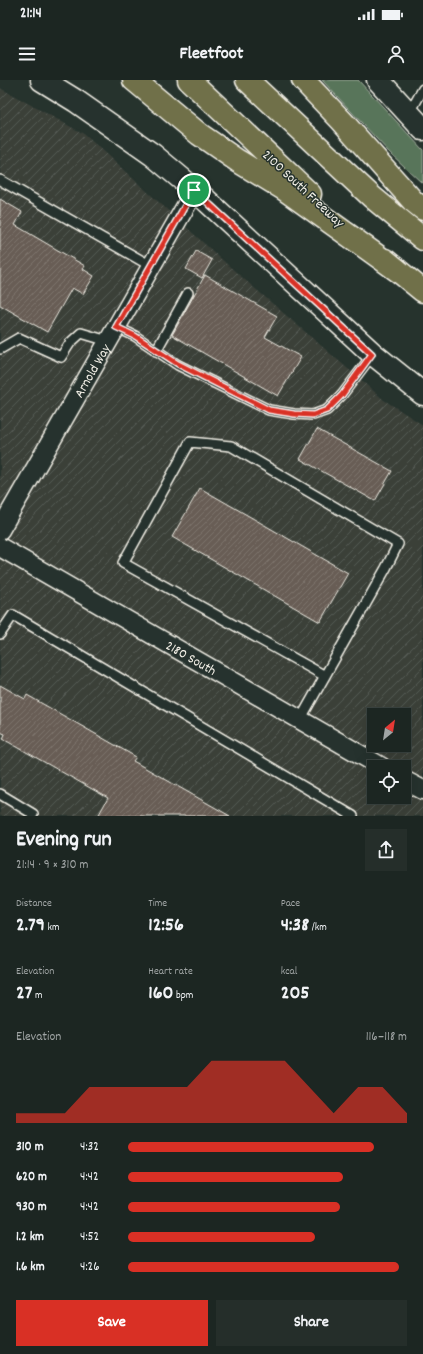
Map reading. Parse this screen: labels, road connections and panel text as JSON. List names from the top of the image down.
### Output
{
  "streets": {
    "highway": ["2100 South Freeway"],
    "street": ["Arnold Way", "2180 South"]
  },
  "north": "top right",
  "page": {
    "status": "21:14",
    "header": "Fleetfoot",
    "heading": ["Evening run", "21:14 · 9 × 310 m"],
    "stats": [
      ["Distance", "2.79 km"],
      ["Time", "12:56"],
      ["Pace", "4:38 /km"],
      ["Elevation", "27 m"],
      ["Heart rate", "160 bpm"],
      ["kcal", "205"]
    ],
    "chart": ["Elevation", "116–118 m"],
    "list": [
      {
        "name": "310 m",
        "note": "4:32"
      },
      {
        "name": "620 m",
        "note": "4:42"
      },
      {
        "name": "930 m",
        "note": "4:42"
      },
      {
        "name": "1.2 km",
        "note": "4:52"
      },
      {
        "name": "1.6 km",
        "note": "4:26"
      }
    ],
    "buttons": ["Save", "Share"]
  }
}
